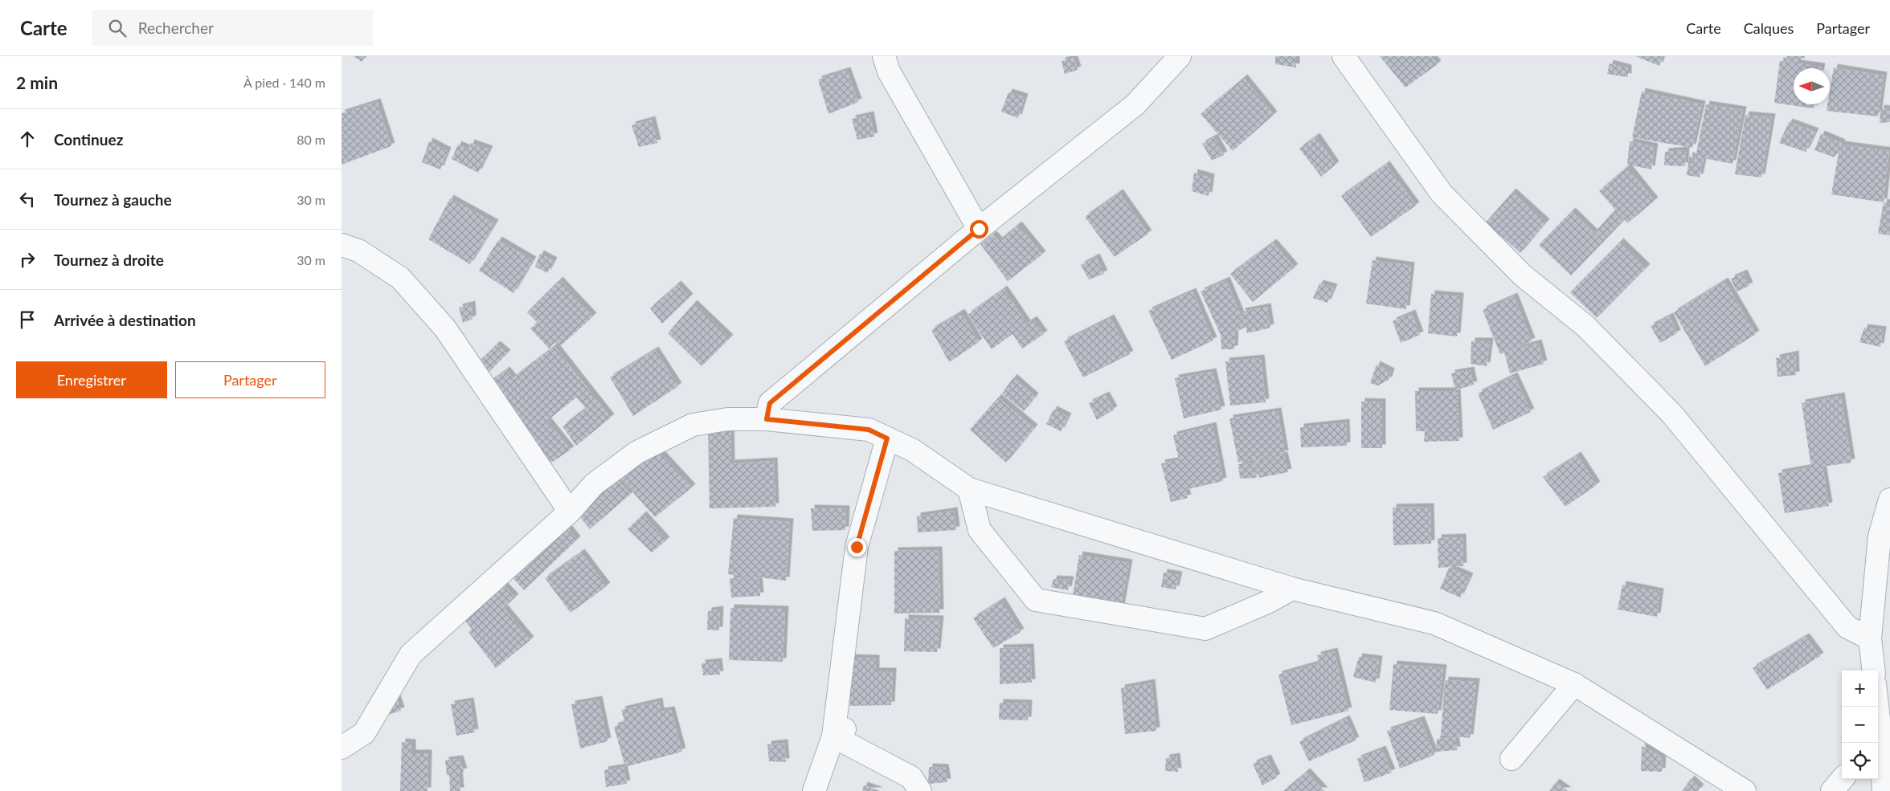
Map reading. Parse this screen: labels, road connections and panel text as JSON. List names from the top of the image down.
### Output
{
  "north": "left",
  "page": {
    "header": "Carte",
    "search": "Rechercher",
    "nav": ["Carte", "Calques", "Partager"],
    "heading": ["2 min", "À pied · 140 m"],
    "list": [
      ["Continuez", "80 m"],
      ["Tournez à gauche", "30 m"],
      ["Tournez à droite", "30 m"],
      "Arrivée à destination"
    ],
    "buttons": ["Enregistrer", "Partager"],
    "map_buttons": ["+", "−"]
  }
}
